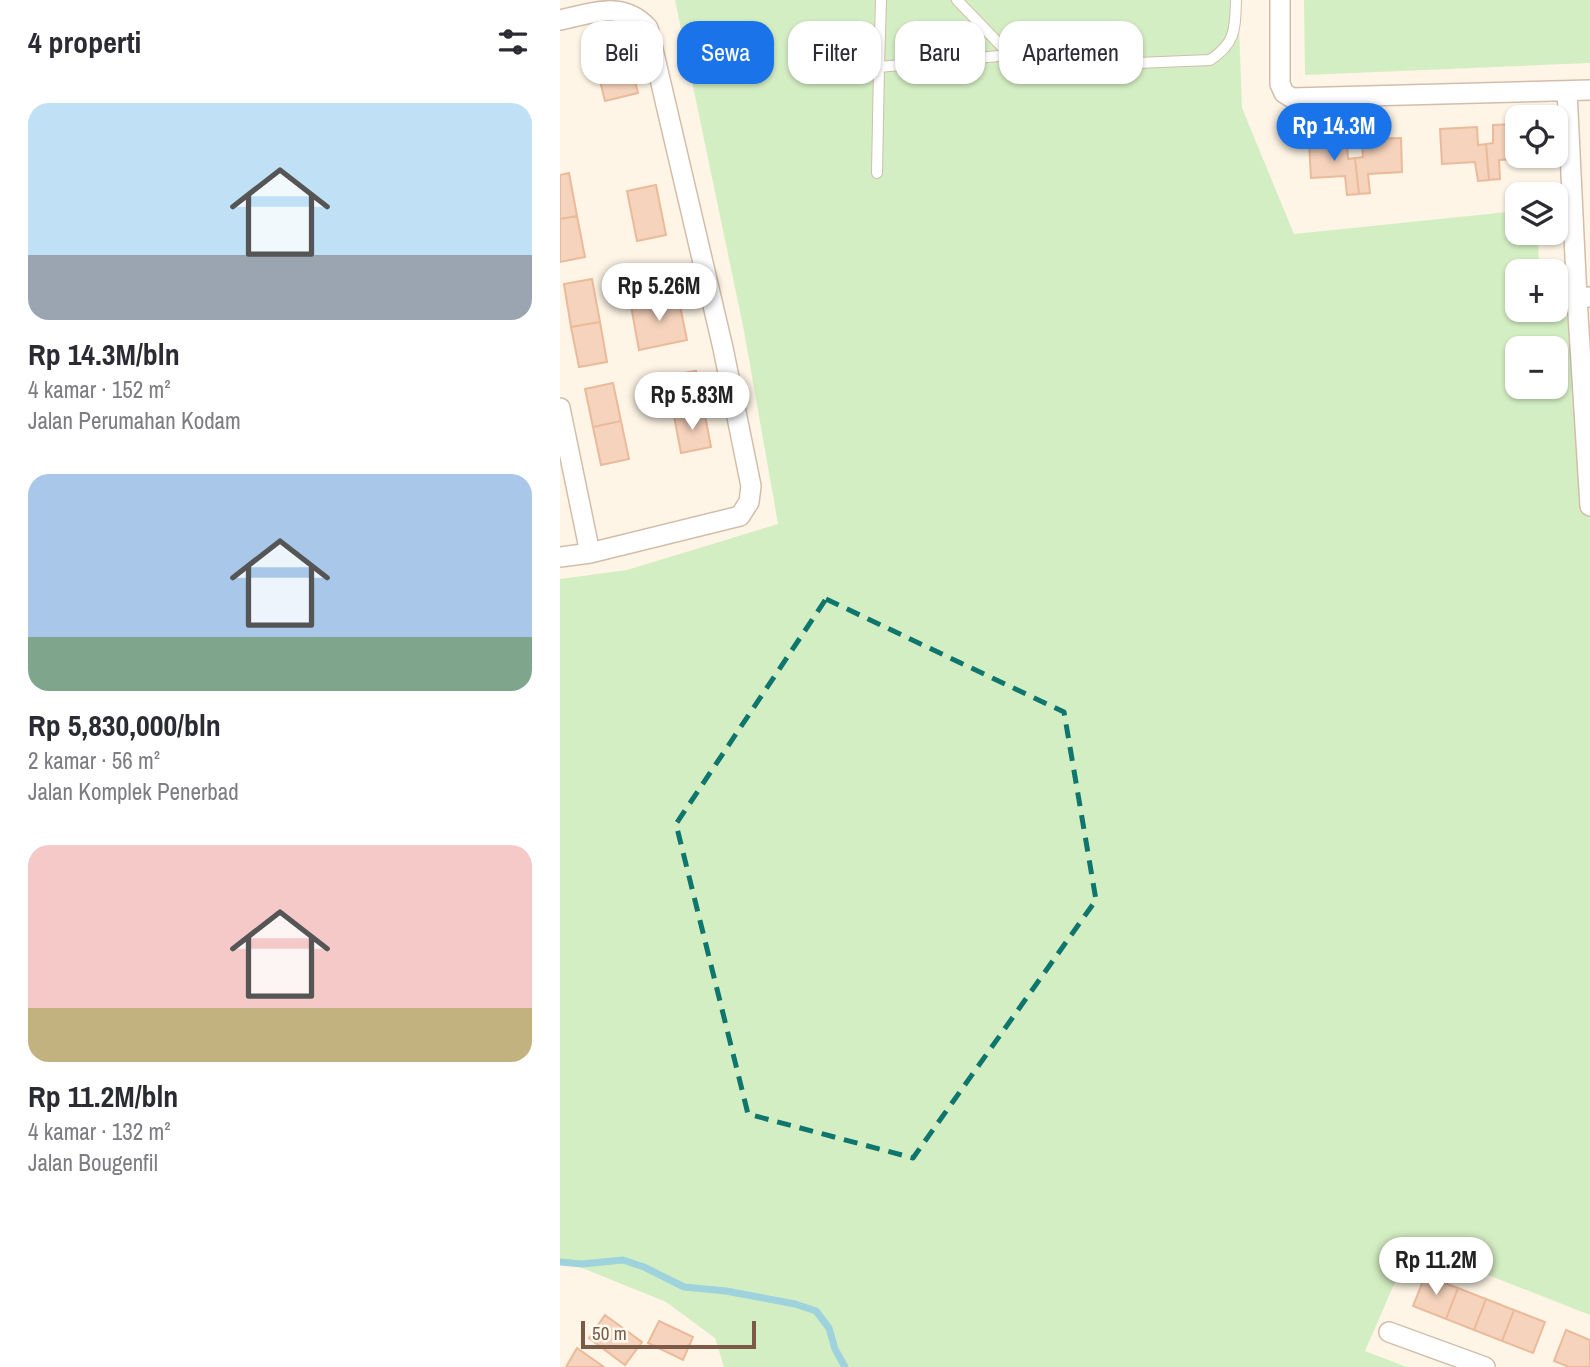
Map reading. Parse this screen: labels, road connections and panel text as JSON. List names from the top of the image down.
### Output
{
  "scale_bar": "50 m",
  "page": {
    "heading": "4 properti",
    "chip": [
      "Beli",
      "Sewa",
      "Filter",
      "Baru",
      "Apartemen"
    ],
    "list": [
      {
        "name": "Rp 14.3M/bln",
        "note": "4 kamar · 152 m² · Jalan Perumahan Kodam"
      },
      {
        "name": "Rp 5,830,000/bln",
        "note": "2 kamar · 56 m² · Jalan Komplek Penerbad"
      },
      {
        "name": "Rp 11.2M/bln",
        "note": "4 kamar · 132 m² · Jalan Bougenfil"
      }
    ],
    "price": [
      "Rp 14.3M",
      "Rp 5.26M",
      "Rp 5.83M",
      "Rp 11.2M"
    ],
    "map_buttons": ["+", "−"],
    "scale": "50 m"
  }
}
